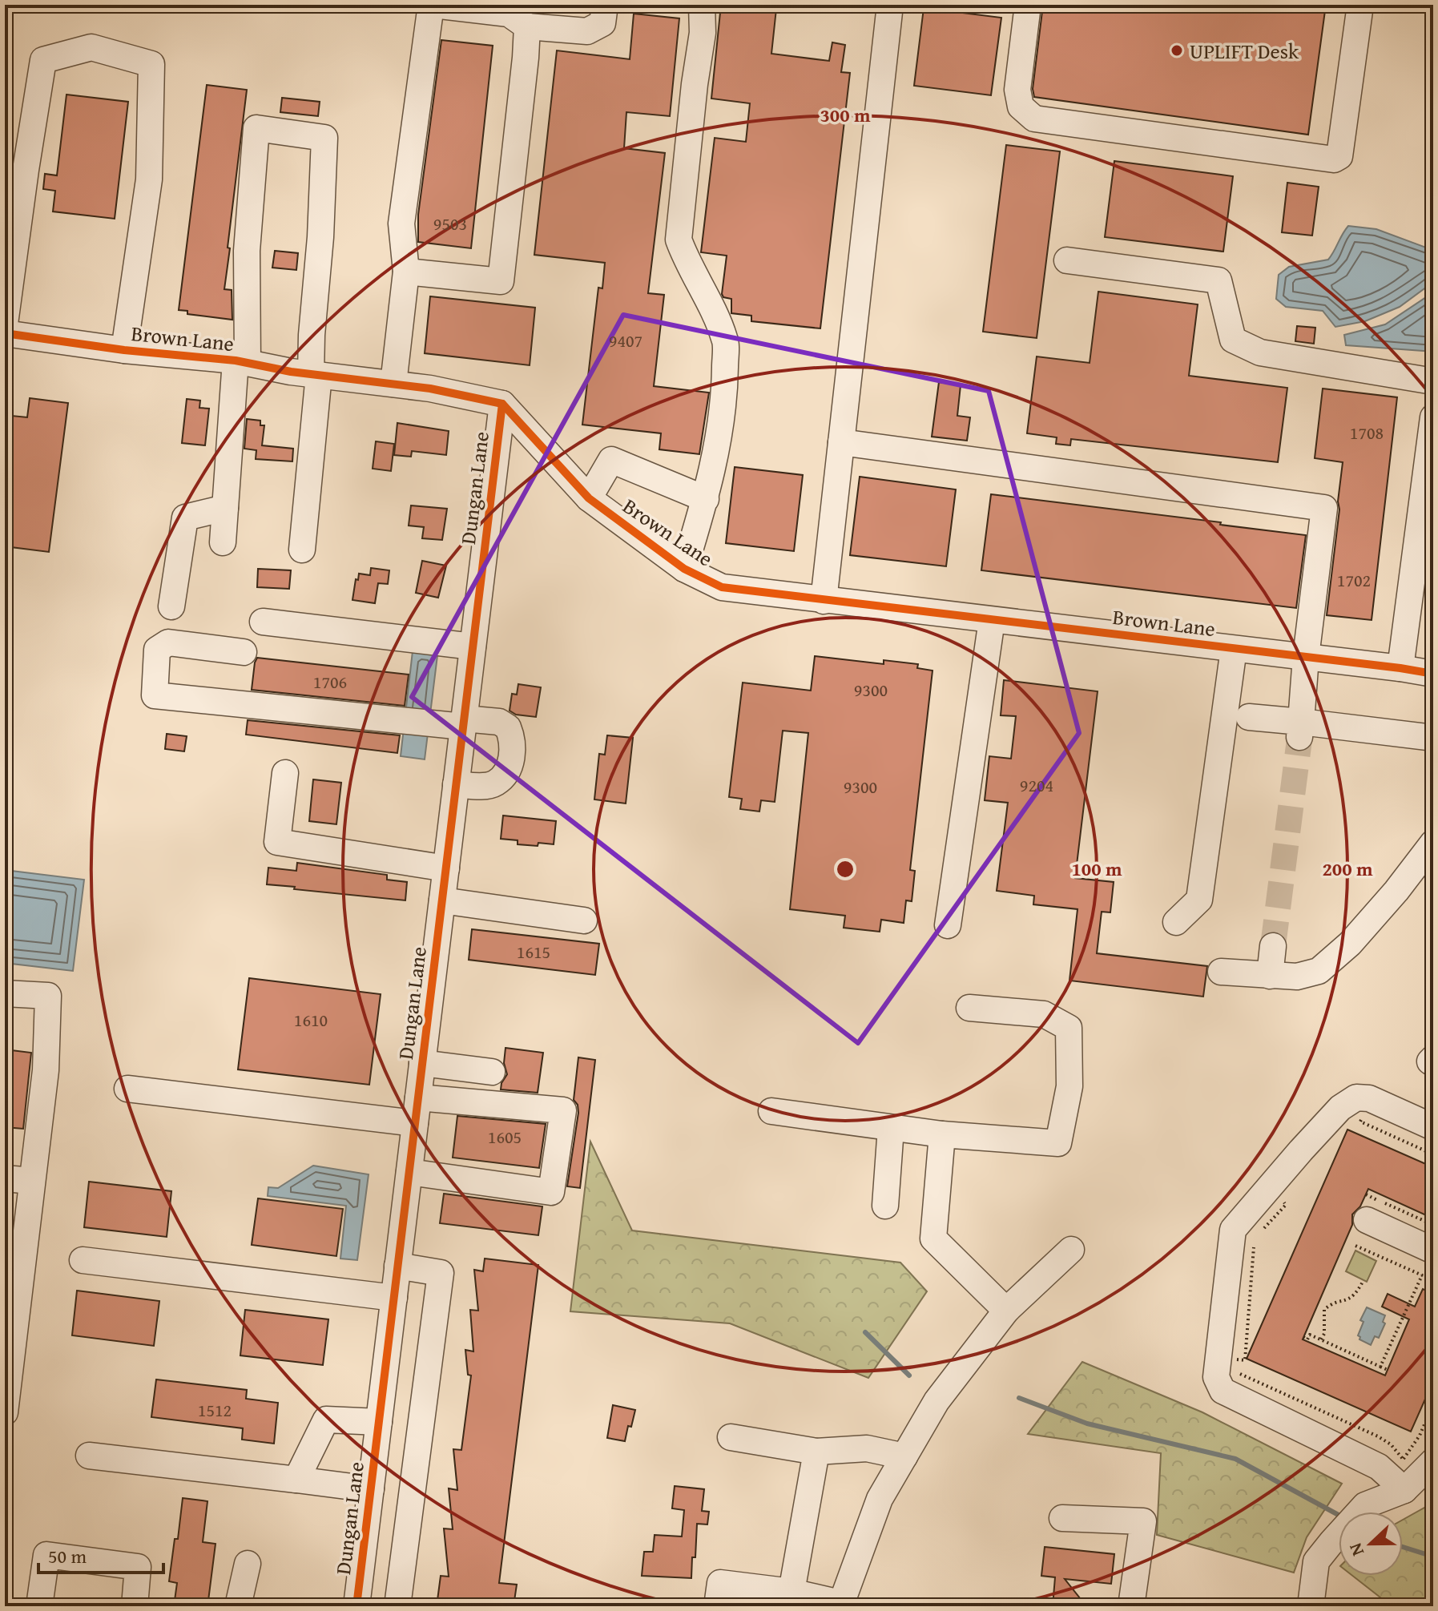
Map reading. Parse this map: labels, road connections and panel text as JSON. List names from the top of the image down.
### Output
{
  "streets": {
    "street": ["Brown Lane", "Dungan Lane"]
  },
  "crossings": [
    ["Brown Lane", "Dungan Lane"]
  ],
  "places": ["UPLIFT Desk"],
  "house_numbers": [
    "9503",
    "9407",
    "1708",
    "1702",
    "1706",
    "9300",
    "9204",
    "9300",
    "1615",
    "1610",
    "1605",
    "1512"
  ],
  "scale_bar": "50 m",
  "north": "left",
  "rings": ["300 m", "100 m", "200 m"]
}
